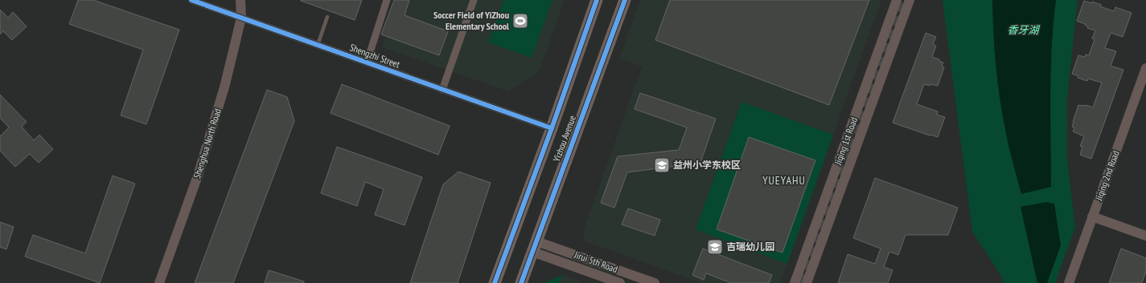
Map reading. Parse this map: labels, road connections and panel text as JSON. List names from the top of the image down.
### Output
{
  "streets": {
    "main road": ["Yizhou Avenue"],
    "street": [
      "Shengzhi Street",
      "Jiqing 1st Road",
      "Shenghua North Road",
      "Jiqing 2nd Road",
      "Jirui 5th Road"
    ]
  },
  "crossings": [
    ["Shengzhi Street", "Yizhou Avenue"],
    ["Shengzhi Street", "Shenghua North Road"],
    ["Yizhou Avenue", "Jirui 5th Road"]
  ],
  "districts": ["YUEYAHU"],
  "water": ["香牙湖"],
  "places": {
    "sports": ["Soccer Field of YiZhou Elementary School"],
    "school or university": ["益州小学东校区", "吉瑞幼儿园"]
  }
}
